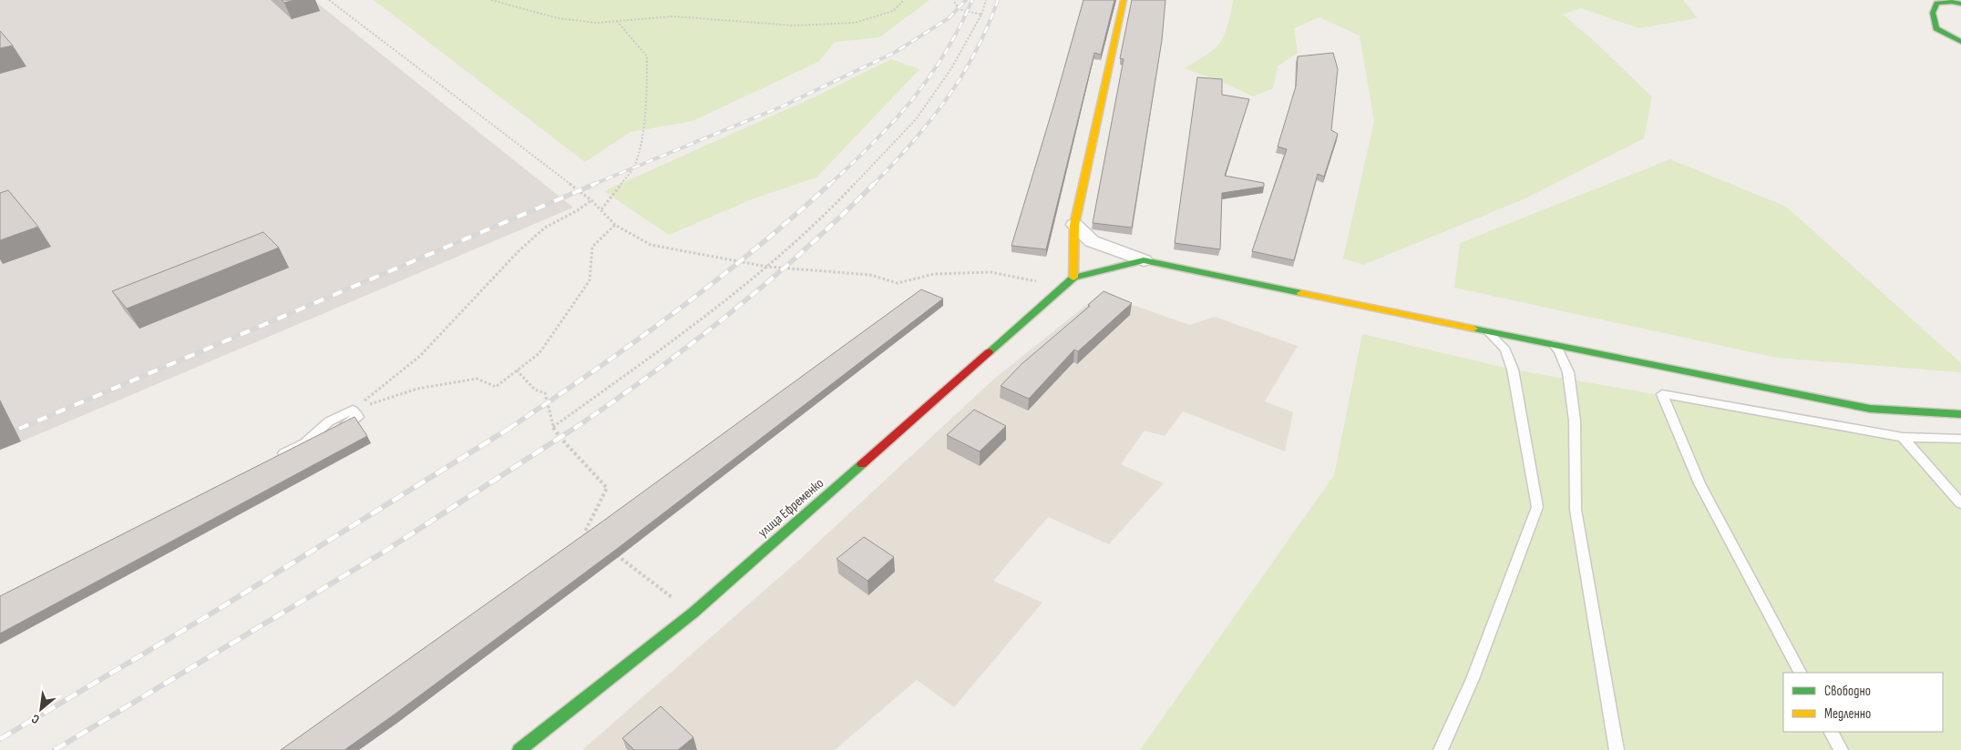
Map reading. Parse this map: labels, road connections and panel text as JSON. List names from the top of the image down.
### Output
{
  "streets": {
    "street": ["улица Ефременко"]
  },
  "legend": ["Свободно", "Медленно"],
  "north": "bottom left"
}
